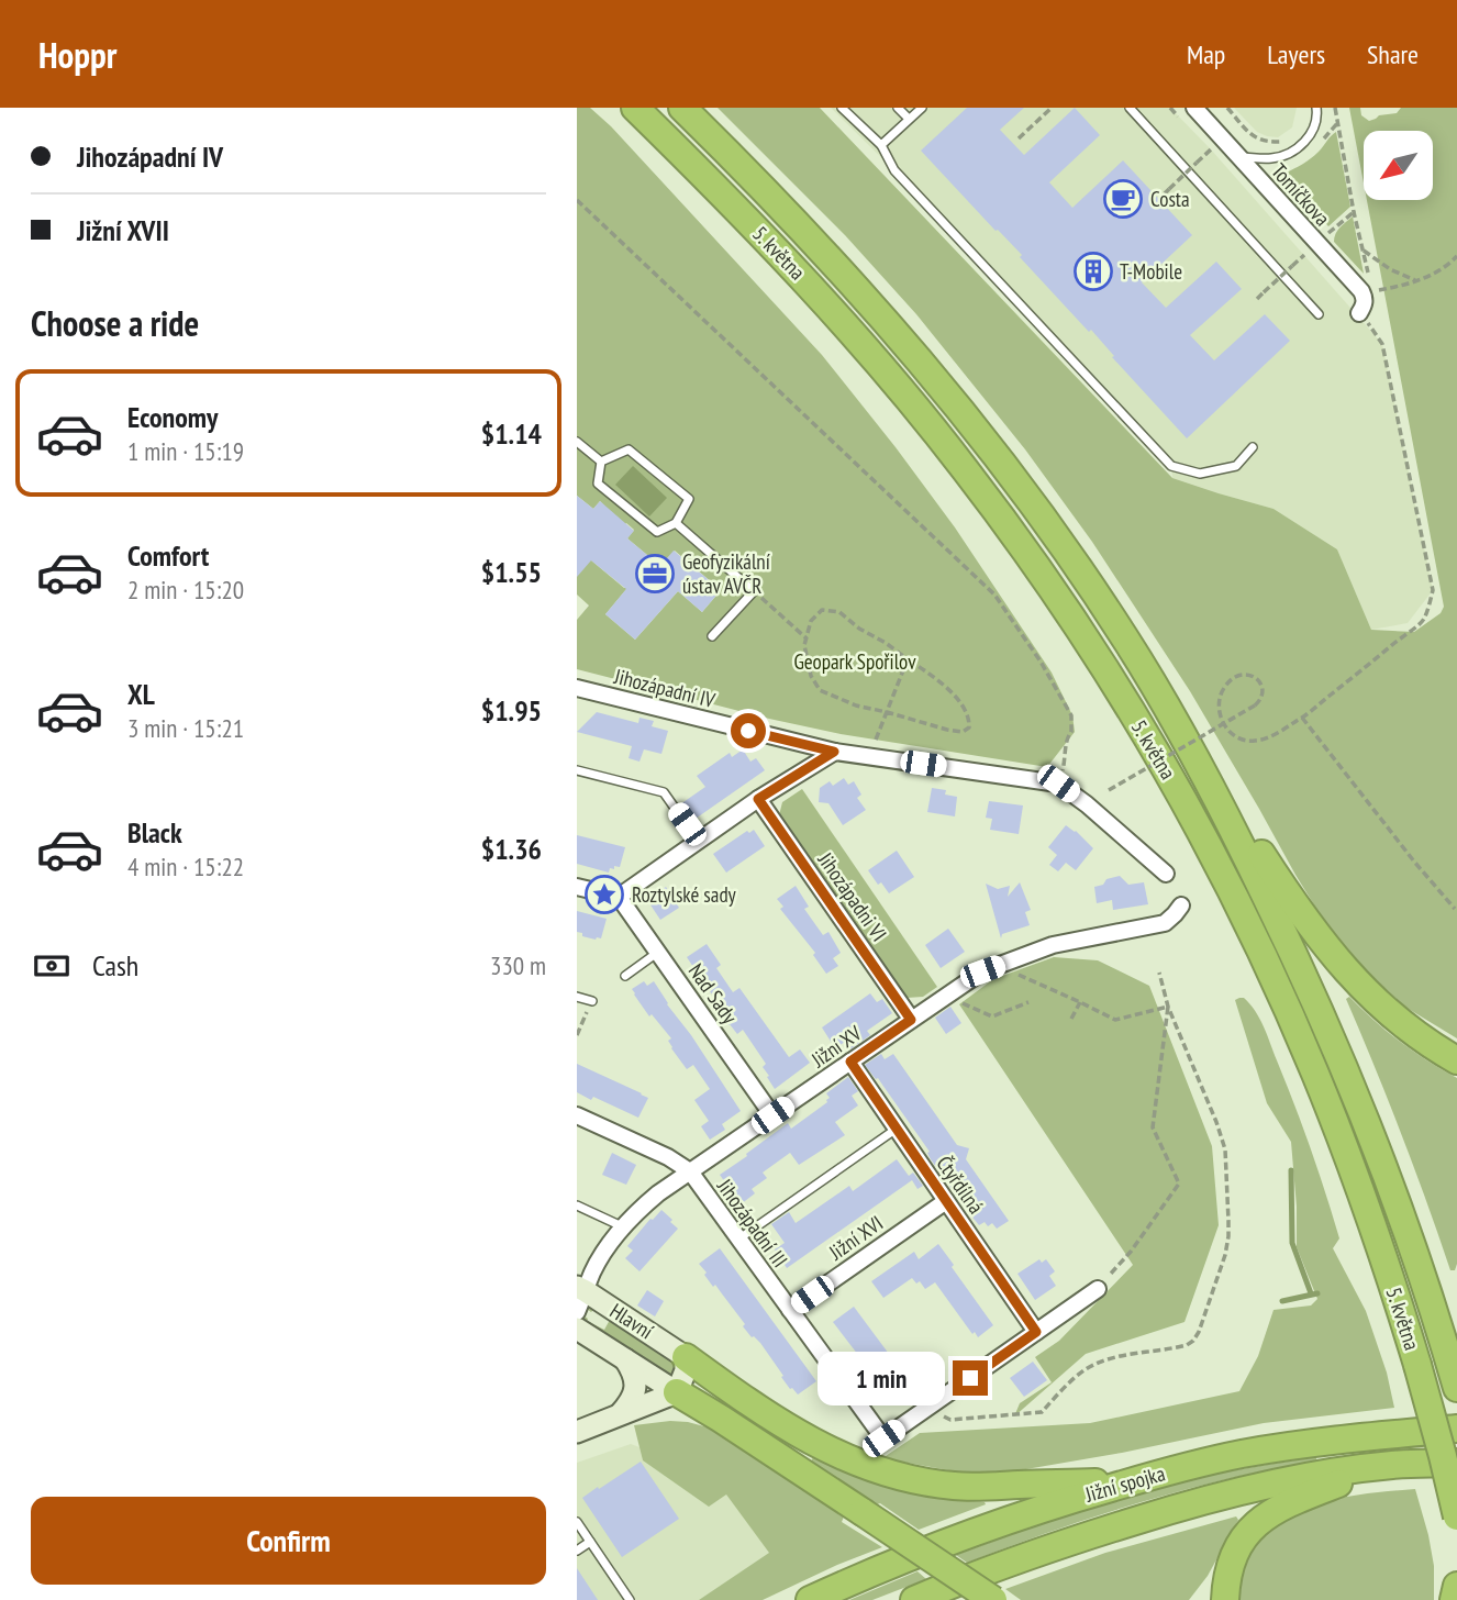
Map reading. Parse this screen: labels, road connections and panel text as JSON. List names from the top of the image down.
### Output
{
  "streets": {
    "highway": ["5. května", "Jižní spojka"],
    "street": [
      "Tomíčkova",
      "Jihozápadní IV",
      "Jihozápadni VI",
      "Nad Sady",
      "Jižní XV",
      "Čtyřdílná",
      "Jihozápadní III",
      "Jižní XVI",
      "Hlavní"
    ]
  },
  "crossings": [
    ["Jihozápadni VI", "Jižní XV"],
    ["Nad Sady", "Jižní XV"],
    ["Jižní XV", "Čtyřdílná"],
    ["Jižní XV", "Jihozápadní III"],
    ["Jižní XV", "Hlavní"],
    ["Čtyřdílná", "Jižní XVI"],
    ["Jihozápadní III", "Jižní XVI"]
  ],
  "parks": ["Geopark Spořilov"],
  "places": {
    "cafe": ["Costa"],
    "building": ["T-Mobile"],
    "office": ["Geofyzikální ústav AVČR"],
    "place": ["Roztylské sady"]
  },
  "north": "bottom left",
  "page": {
    "header": "Hoppr",
    "nav": ["Map", "Layers", "Share"],
    "banner": ["Jihozápadní IV", "Jižní XVII"],
    "heading": "Choose a ride",
    "list": [
      {
        "name": "Economy",
        "note": "1 min · 15:19",
        "value": "$1.14"
      },
      {
        "name": "Comfort",
        "note": "2 min · 15:20",
        "value": "$1.55"
      },
      {
        "name": "XL",
        "note": "3 min · 15:21",
        "value": "$1.95"
      },
      {
        "name": "Black",
        "note": "4 min · 15:22",
        "value": "$1.36"
      }
    ],
    "pay": ["Cash", "330 m"],
    "bubble": "1 min",
    "buttons": "Confirm"
  }
}
